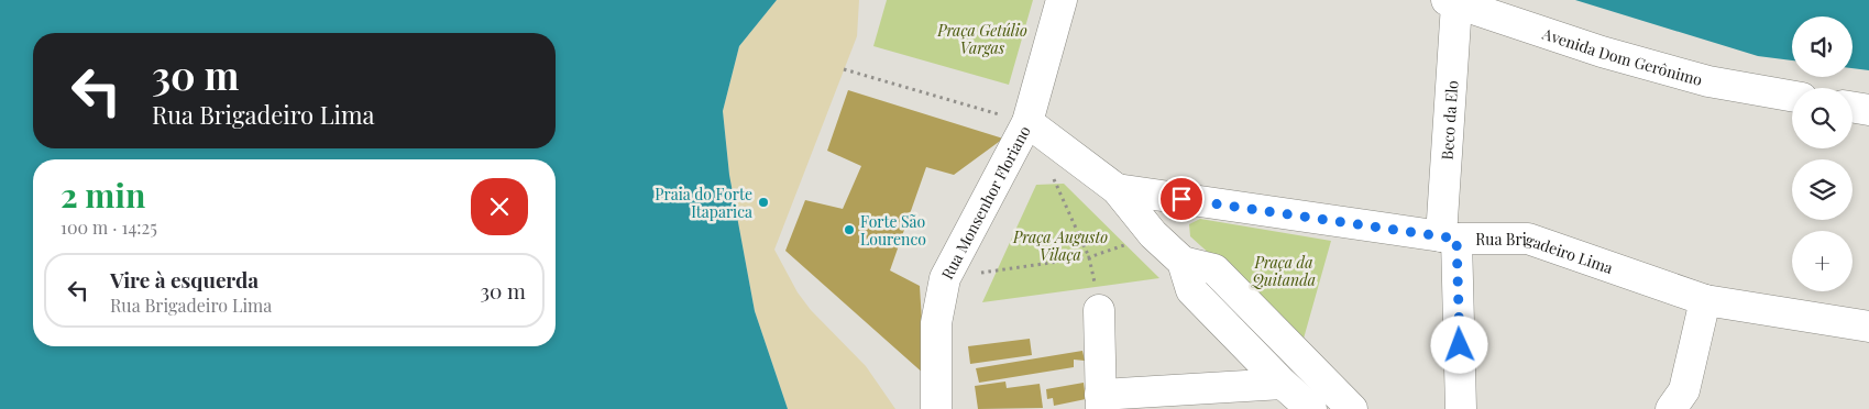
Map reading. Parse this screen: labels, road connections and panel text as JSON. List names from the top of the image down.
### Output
{
  "streets": {
    "street": [
      "Avenida Dom Gerônimo",
      "Beco da Elo",
      "Rua Monsenhor Floriano",
      "Rua Brigadeiro Lima"
    ]
  },
  "crossings": [
    ["Avenida Dom Gerônimo", "Beco da Elo"],
    ["Beco da Elo", "Rua Brigadeiro Lima"]
  ],
  "parks": ["Praça Getúlio Vargas", "Praça Augusto Vilaça", "Praça da Quitanda"],
  "places": ["Praia do Forte Itaparica", "Forte São Lourenco"],
  "page": {
    "map_buttons": "+",
    "turn": ["30 m", "Rua Brigadeiro Lima"],
    "heading": ["2 min", "100 m · 14:25"],
    "list": [
      {
        "name": "Vire à esquerda",
        "note": "Rua Brigadeiro Lima",
        "value": "30 m"
      }
    ]
  }
}
